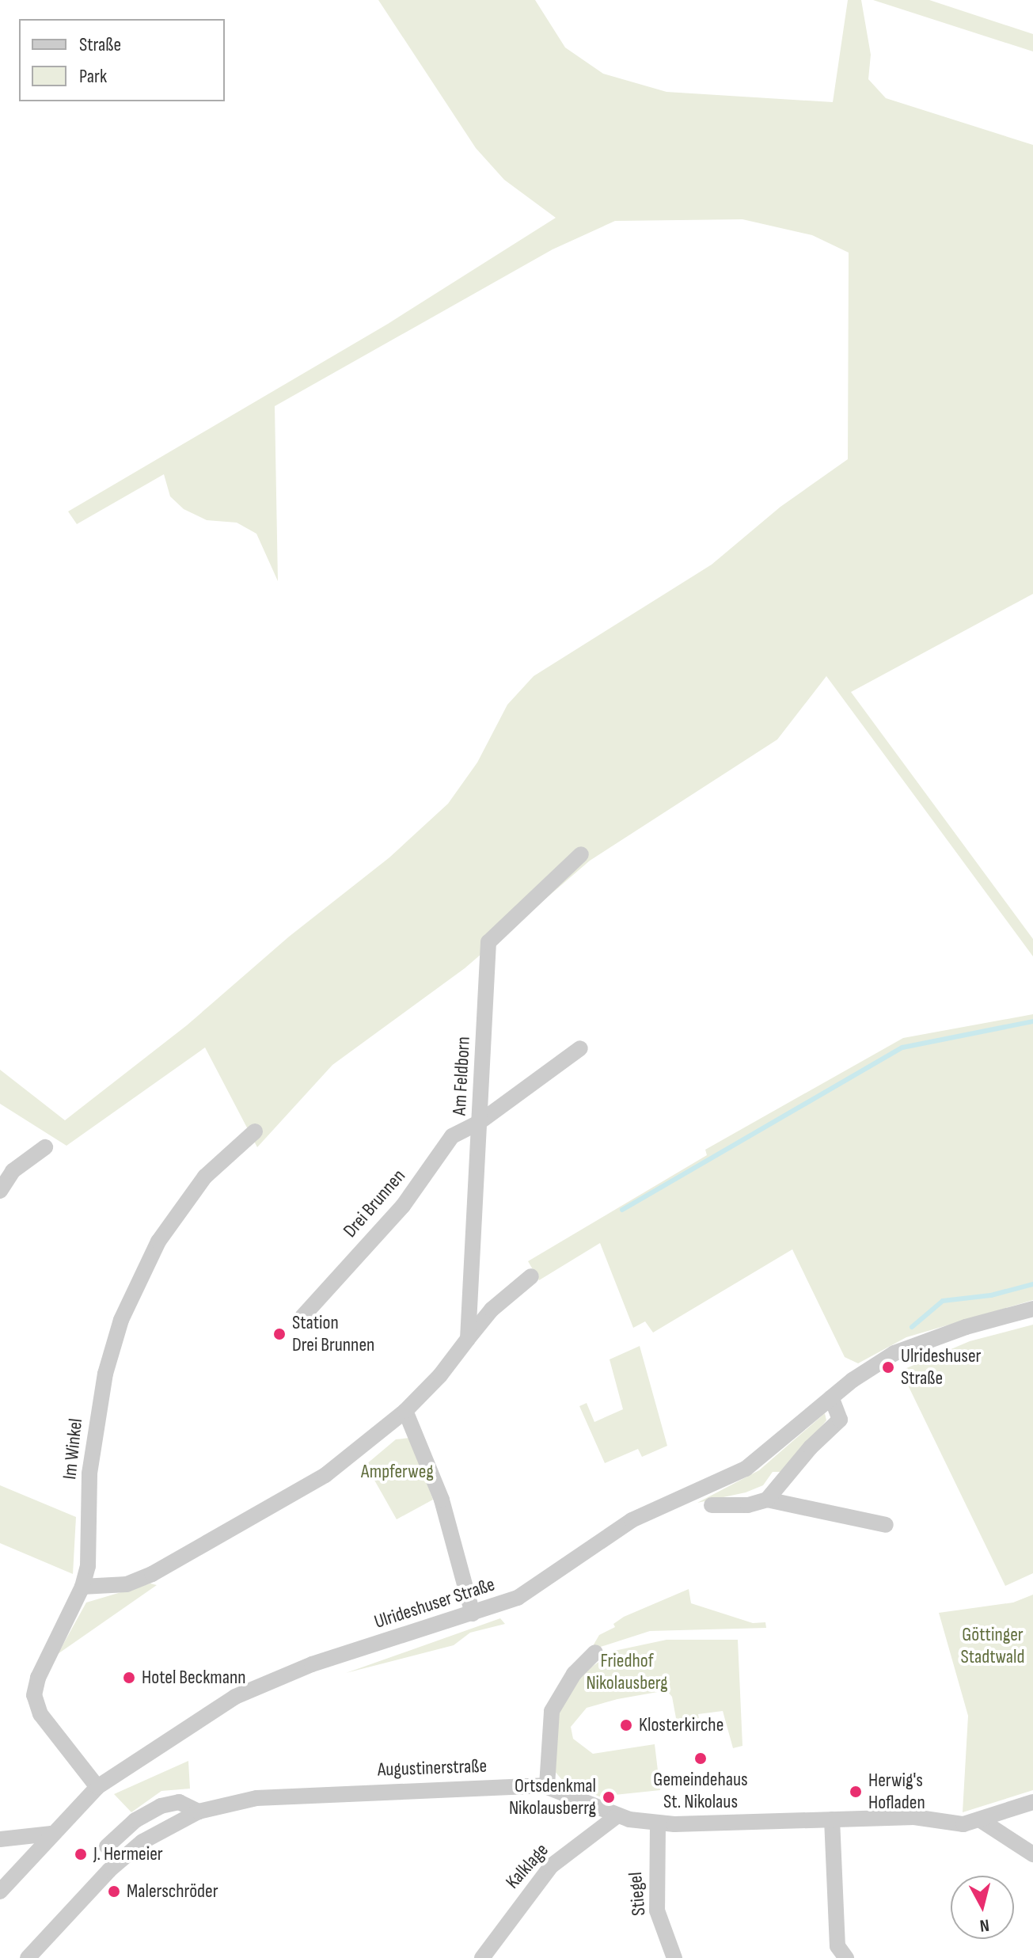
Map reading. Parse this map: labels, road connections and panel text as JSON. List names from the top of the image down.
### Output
{
  "streets": {
    "street": [
      "Am Feldborn",
      "Drei Brunnen",
      "Im Winkel",
      "Ulrideshuser Straße",
      "Augustinerstraße",
      "Kalklage",
      "Stiegel"
    ]
  },
  "crossings": [
    ["Am Feldborn", "Drei Brunnen"],
    ["Im Winkel", "Ulrideshuser Straße"],
    ["Augustinerstraße", "Kalklage"],
    ["Augustinerstraße", "Stiegel"]
  ],
  "parks": ["Ampferweg", "Göttinger Stadtwald", "Friedhof Nikolausberg"],
  "places": [
    "Station Drei Brunnen",
    "Ulrideshuser Straße",
    "Hotel Beckmann",
    "Klosterkirche",
    "Gemeindehaus St. Nikolaus",
    "Herwig's Hofladen",
    "Ortsdenkmal Nikolausberrg",
    "J. Hermeier",
    "Malerschröder"
  ],
  "legend": ["Straße", "Park"],
  "north": "bottom"
}
